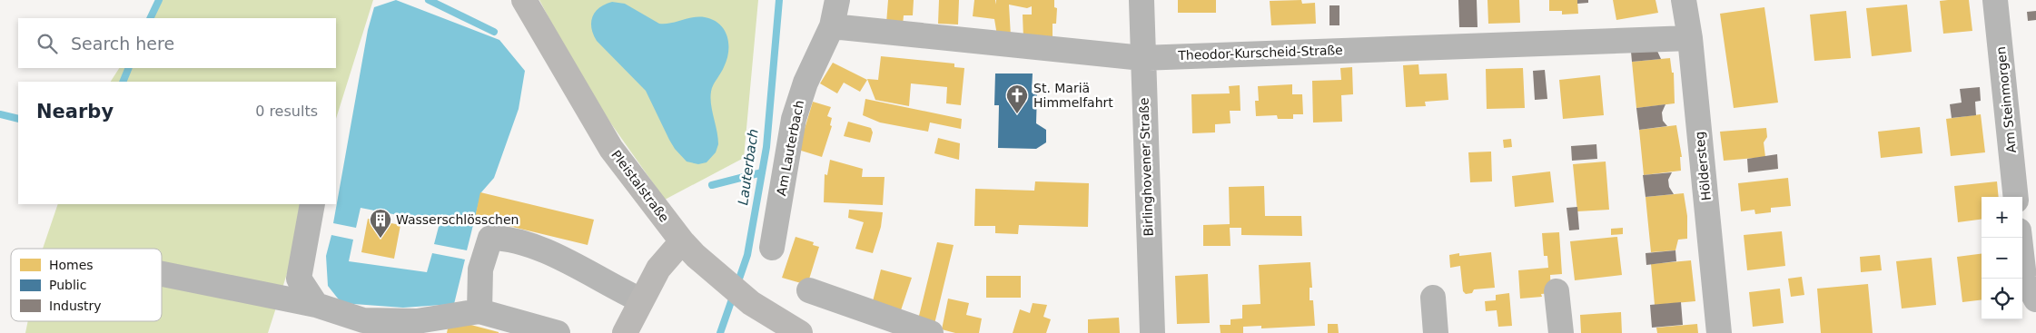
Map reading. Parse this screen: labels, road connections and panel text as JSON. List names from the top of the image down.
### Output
{
  "streets": {
    "main road": ["Pleistalstraße"],
    "street": [
      "Theodor-Kurscheid-Straße",
      "Am Steinmorgen",
      "Am Lauterbach",
      "Höldersteg",
      "Birlinghovener Straße"
    ]
  },
  "crossings": [
    ["Theodor-Kurscheid-Straße", "Am Lauterbach"],
    ["Theodor-Kurscheid-Straße", "Höldersteg"],
    ["Theodor-Kurscheid-Straße", "Birlinghovener Straße"]
  ],
  "water": ["Lauterbach"],
  "places": {
    "church": ["St. Mariä Himmelfahrt"],
    "building": ["Wasserschlösschen"]
  },
  "legend": ["Homes", "Public", "Industry"],
  "page": {
    "search": "Search here",
    "heading": ["Nearby", "0 results"],
    "map_buttons": ["+", "−"]
  }
}
